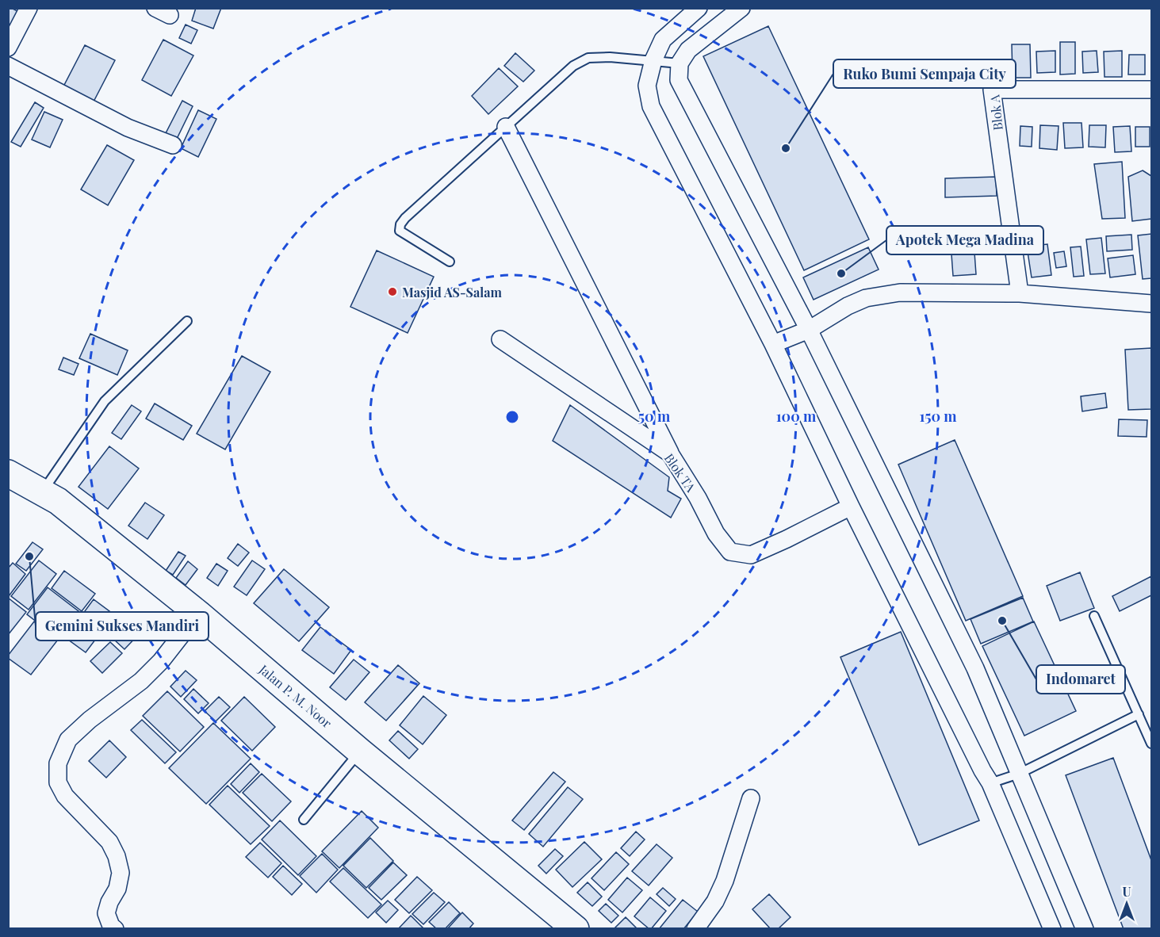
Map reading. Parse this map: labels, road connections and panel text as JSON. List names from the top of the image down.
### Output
{
  "streets": {
    "highway": ["Jalan P. M. Noor"],
    "street": ["Blok A", "Blok TA"]
  },
  "places": [
    "Ruko Bumi Sempaja City",
    "Apotek Mega Madina",
    "Masjid AS-Salam",
    "Gemini Sukses Mandiri",
    "Indomaret"
  ],
  "north": "top",
  "rings": ["50 m", "100 m", "150 m"]
}
